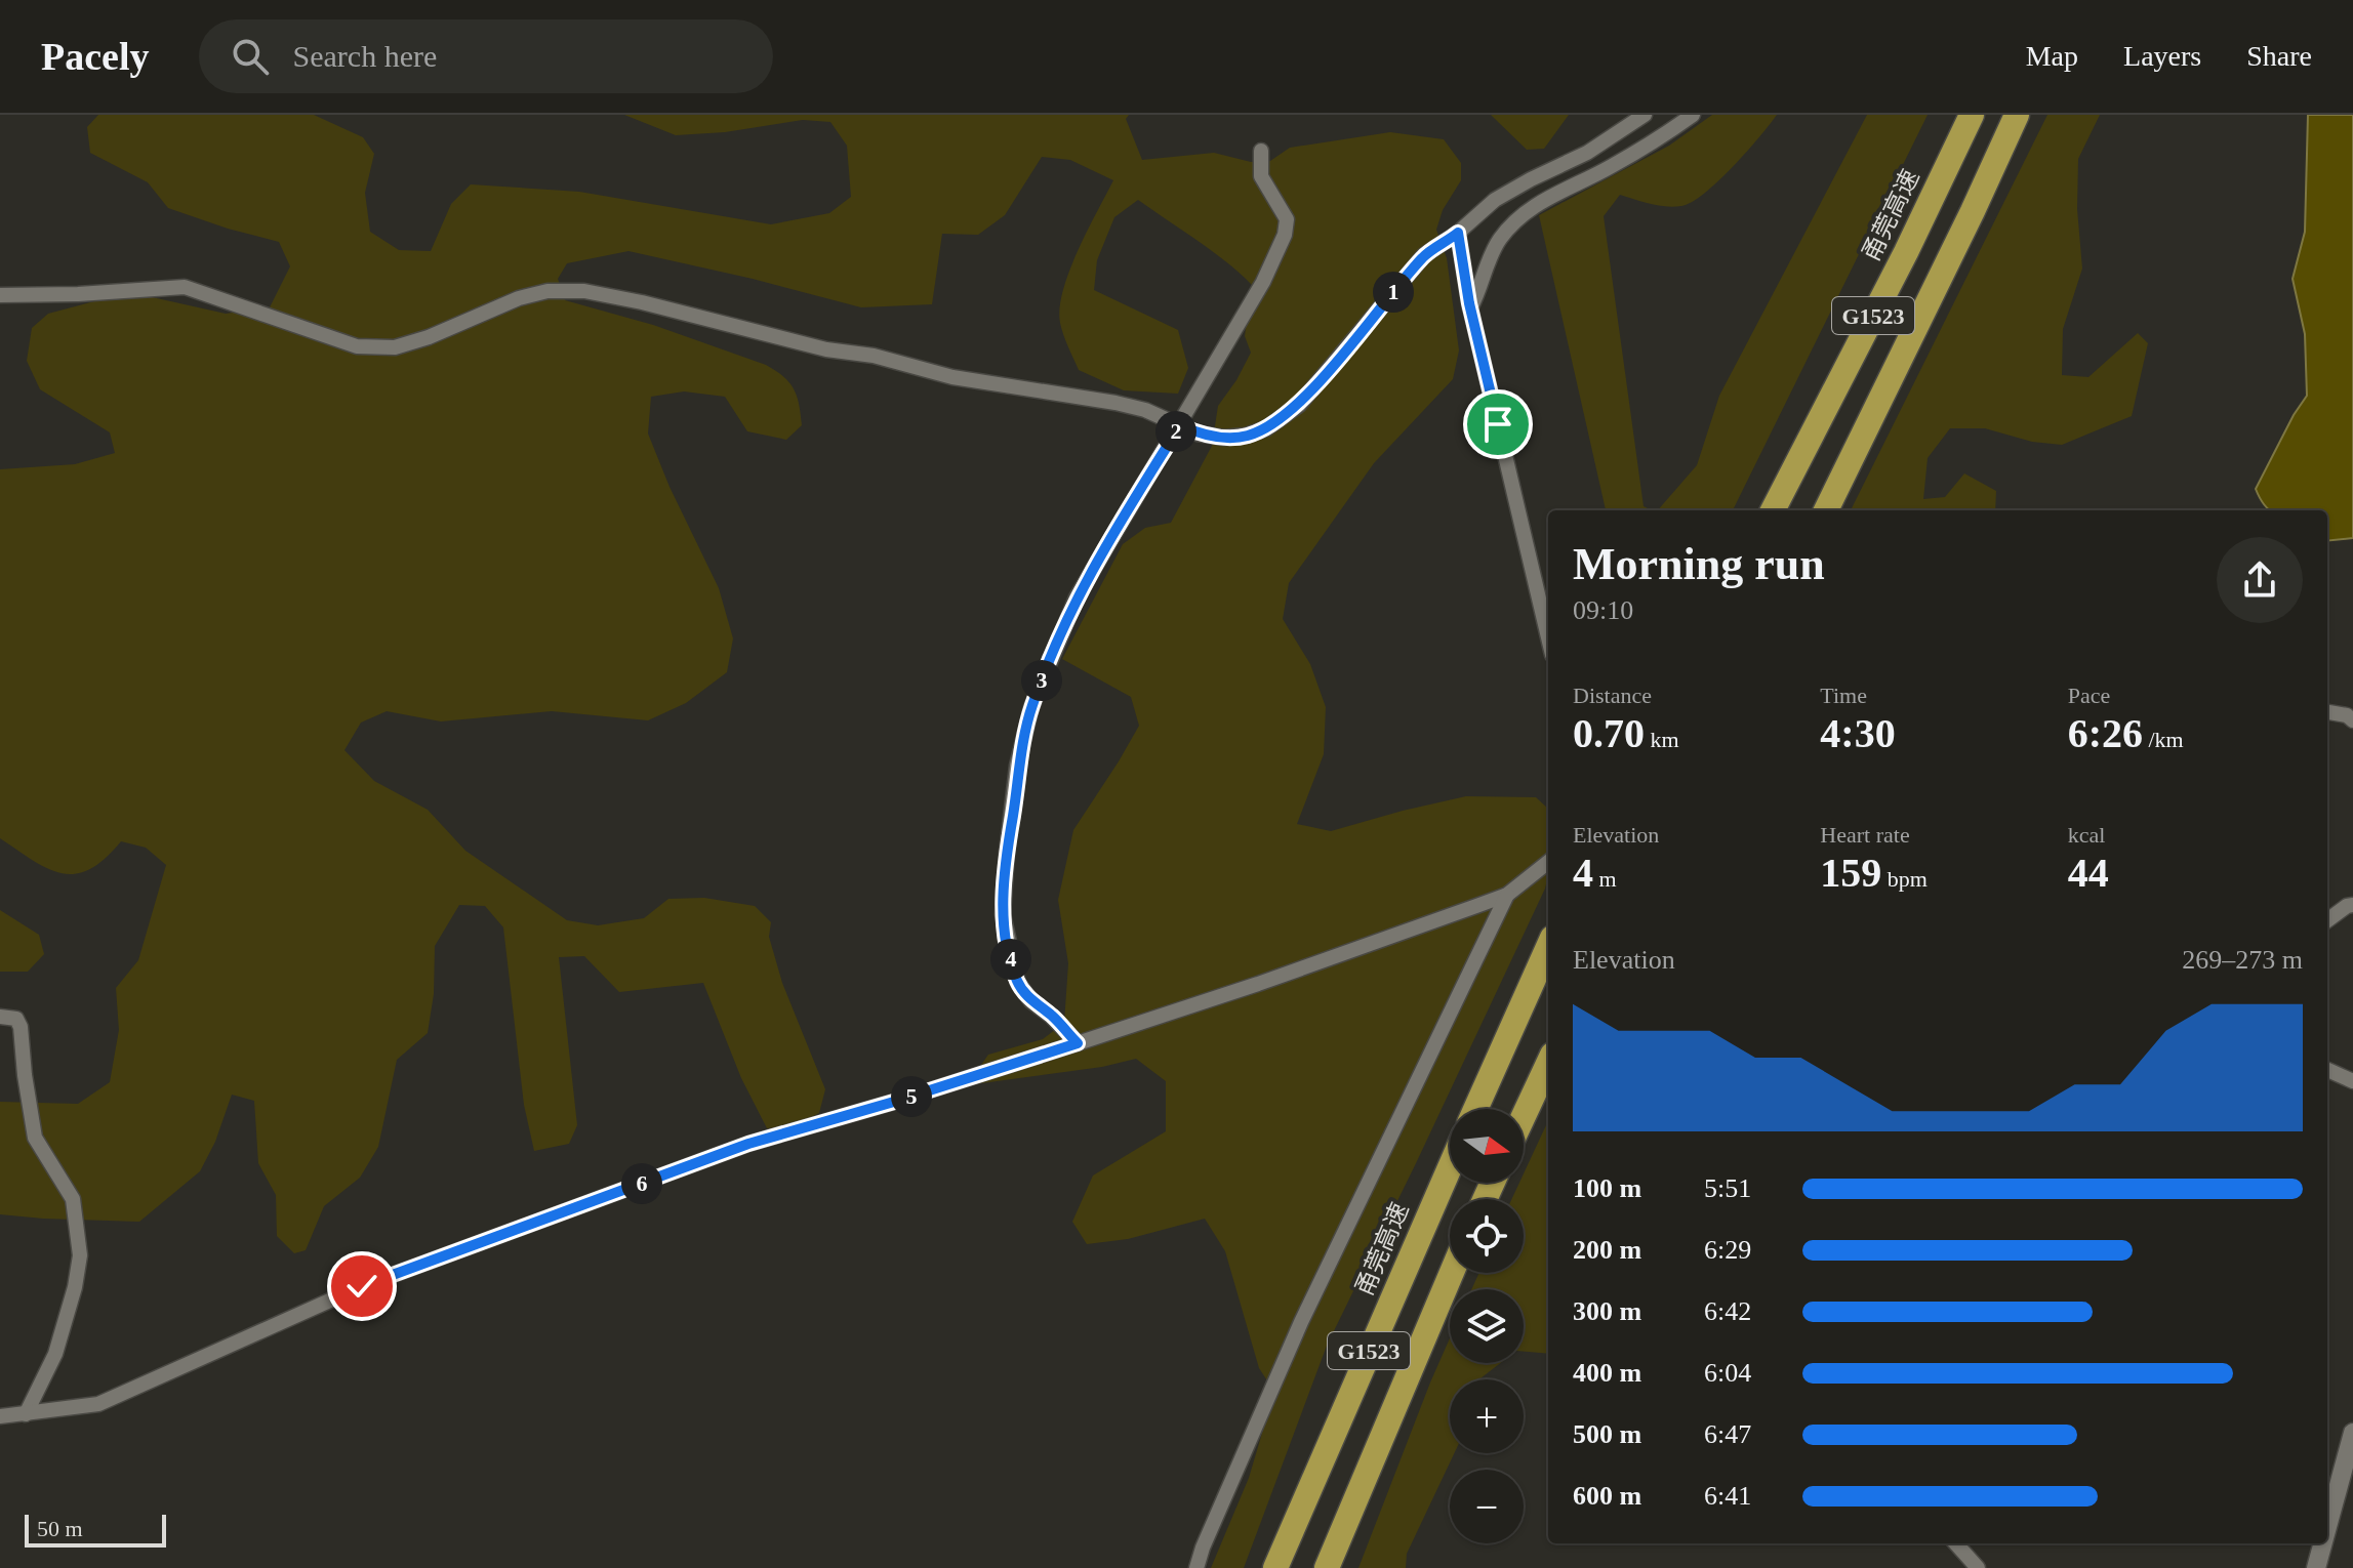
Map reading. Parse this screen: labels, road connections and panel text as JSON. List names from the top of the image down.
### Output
{
  "streets": {
    "highway": ["甬莞高速", "G1523"]
  },
  "scale_bar": "50 m",
  "north": "right",
  "page": {
    "header": "Pacely",
    "search": "Search here",
    "nav": ["Map", "Layers", "Share"],
    "pins": [
      "1",
      "2",
      "3",
      "4",
      "5",
      "6"
    ],
    "heading": ["Morning run", "09:10"],
    "stats": [
      ["Distance", "0.70 km"],
      ["Time", "4:30"],
      ["Pace", "6:26 /km"],
      ["Elevation", "4 m"],
      ["Heart rate", "159 bpm"],
      ["kcal", "44"]
    ],
    "chart": ["Elevation", "269–273 m"],
    "map_buttons": ["+", "−"],
    "list": [
      {
        "name": "100 m",
        "note": "5:51"
      },
      {
        "name": "200 m",
        "note": "6:29"
      },
      {
        "name": "300 m",
        "note": "6:42"
      },
      {
        "name": "400 m",
        "note": "6:04"
      },
      {
        "name": "500 m",
        "note": "6:47"
      },
      {
        "name": "600 m",
        "note": "6:41"
      }
    ],
    "scale": "50 m"
  }
}
